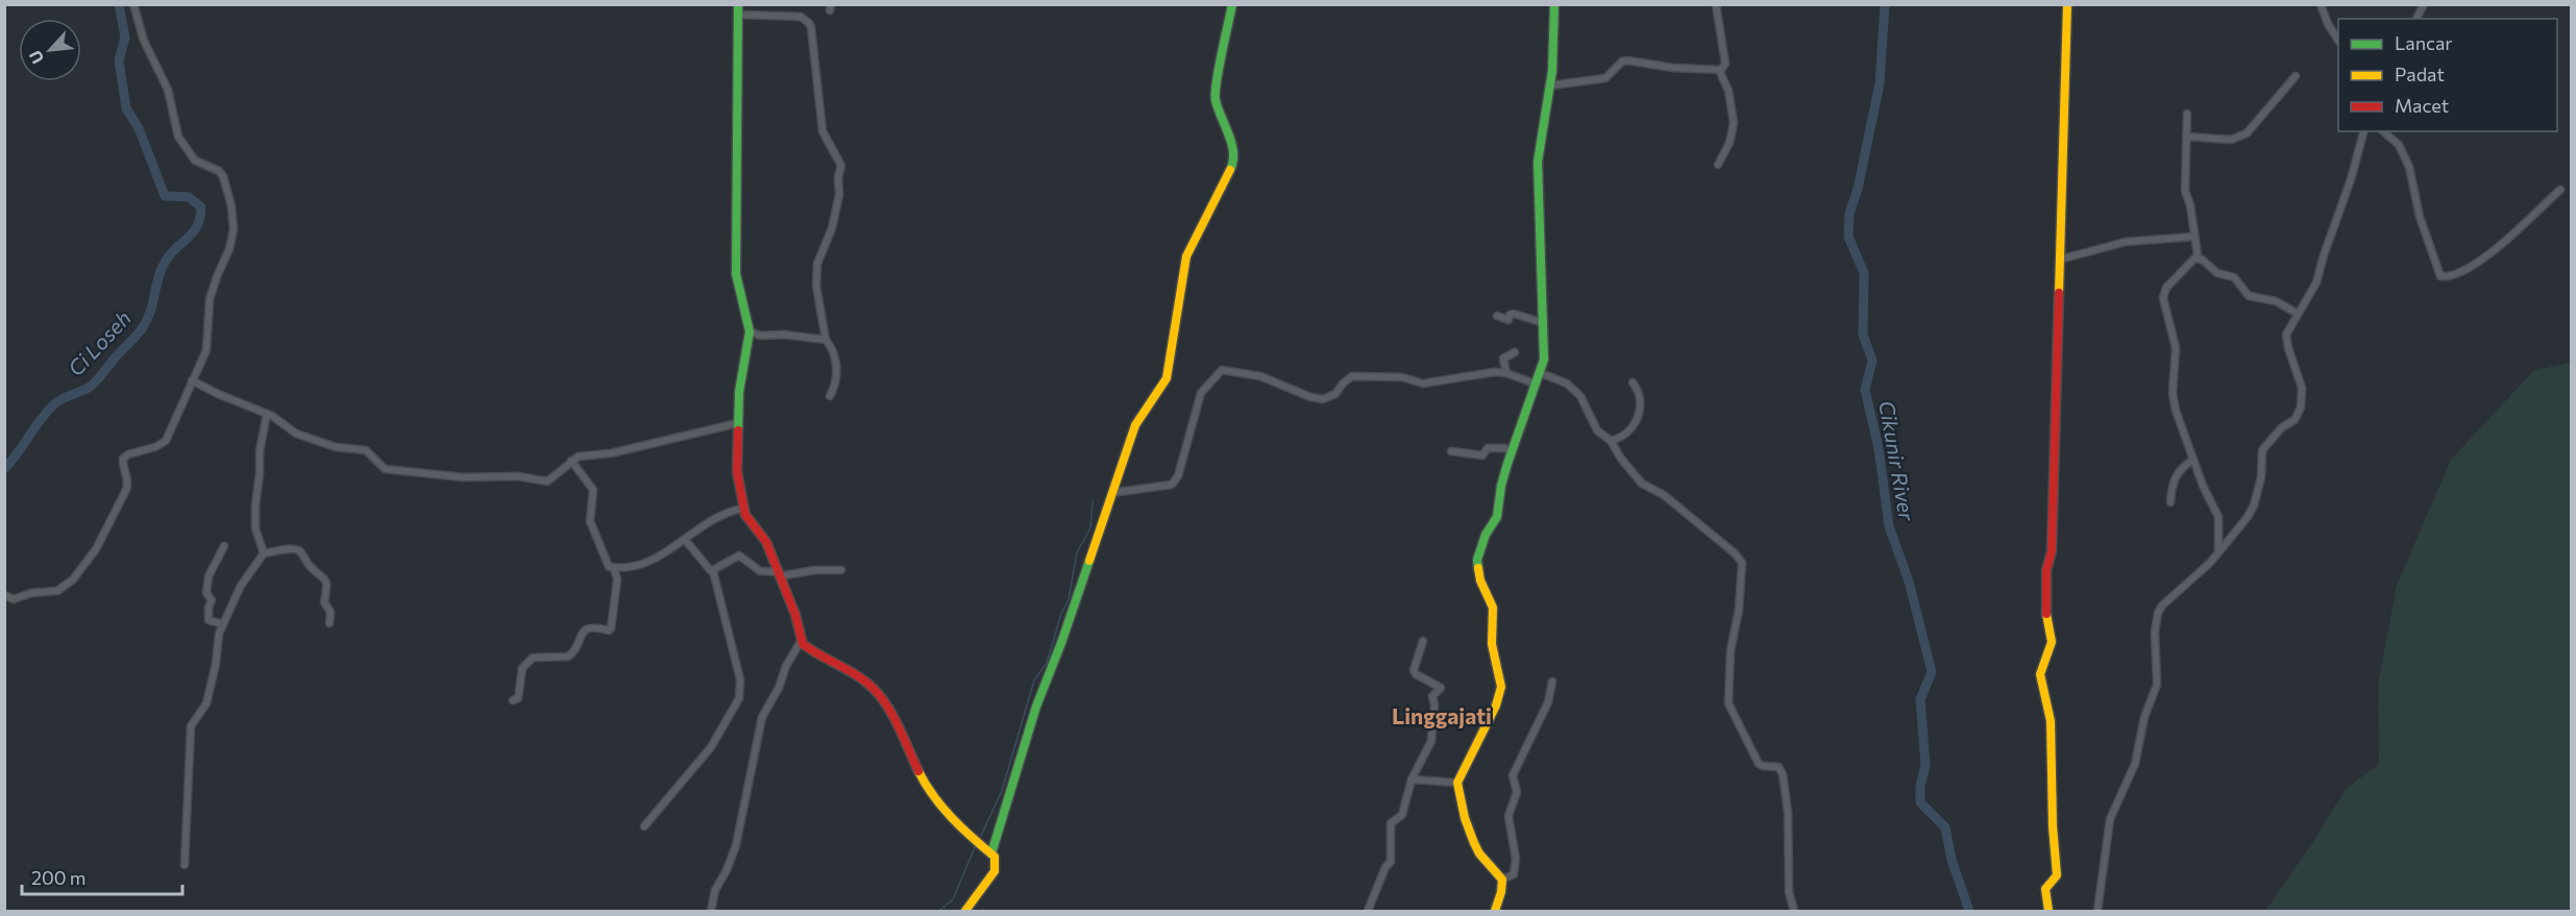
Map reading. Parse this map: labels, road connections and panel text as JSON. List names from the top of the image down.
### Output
{
  "districts": ["Linggajati"],
  "water": ["Ci Loseh", "Cikunir River"],
  "legend": ["Lancar", "Padat", "Macet"],
  "scale_bar": "200 m",
  "north": "bottom left"
}
